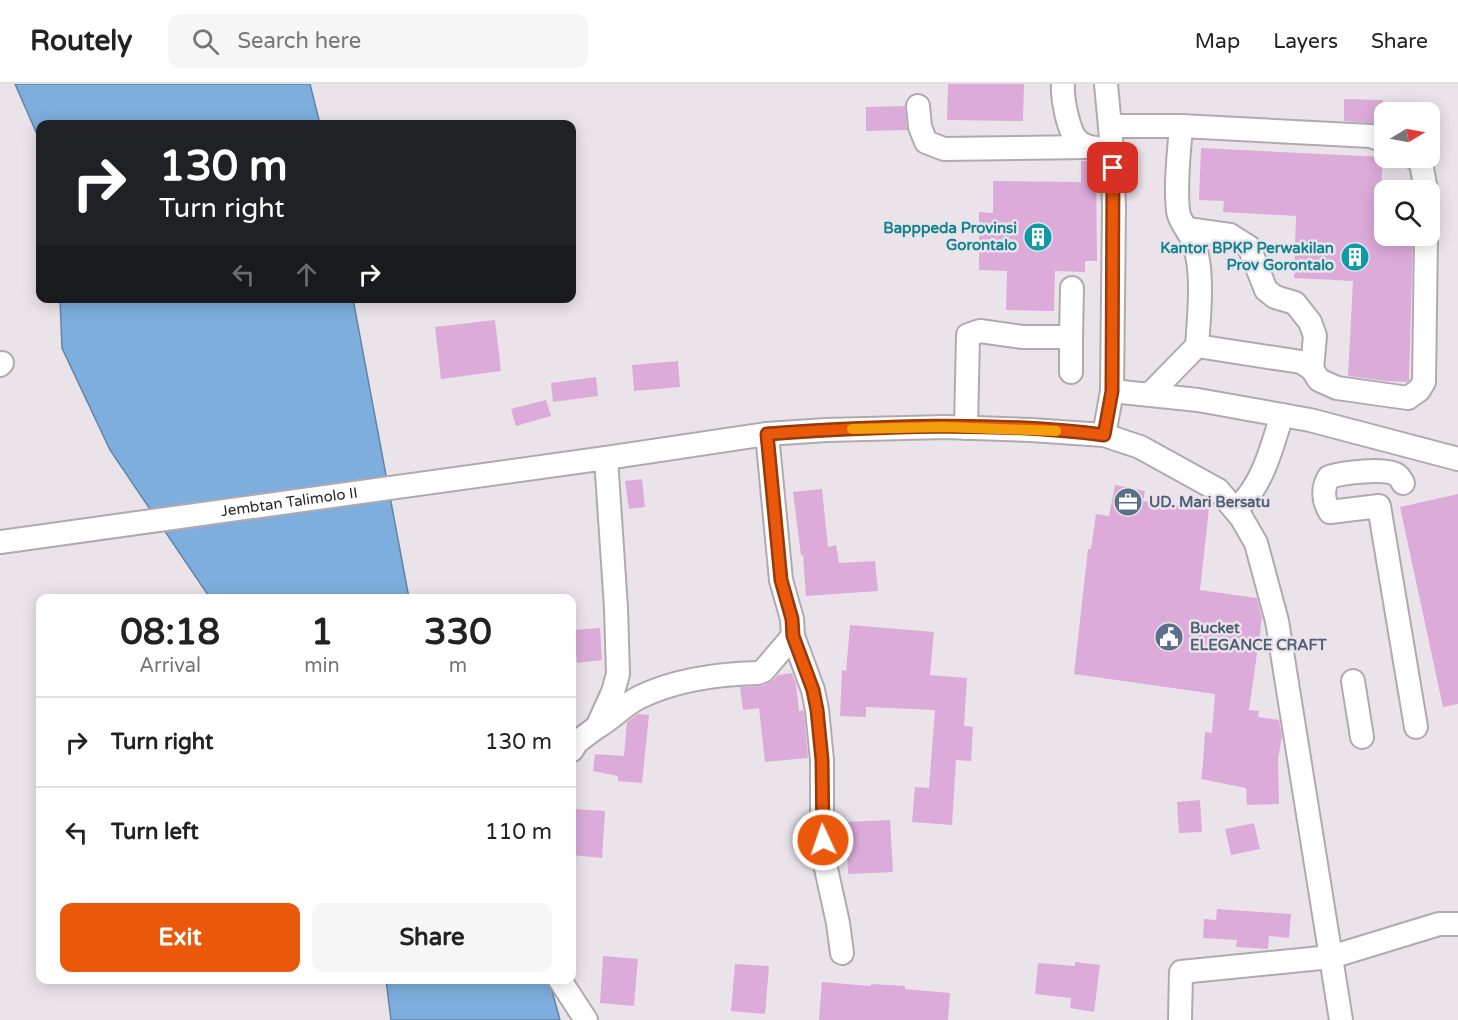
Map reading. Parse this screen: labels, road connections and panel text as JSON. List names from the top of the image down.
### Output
{
  "streets": {
    "street": ["Jembtan Talimolo II"]
  },
  "places": {
    "building": ["Bapppeda Provinsi Gorontalo", "Kantor BPKP Perwakilan Prov Gorontalo"],
    "office": ["UD. Mari Bersatu"],
    "public building": ["Bucket ELEGANCE CRAFT"]
  },
  "north": "right",
  "page": {
    "header": "Routely",
    "search": "Search here",
    "nav": ["Map", "Layers", "Share"],
    "turn": ["130 m", "Turn right"],
    "eta": [
      "08:18",
      "Arrival",
      "1",
      "min",
      "330",
      "m"
    ],
    "list": [
      {
        "name": "Turn right",
        "value": "130 m"
      },
      {
        "name": "Turn left",
        "value": "110 m"
      }
    ],
    "buttons": ["Exit", "Share"]
  }
}
